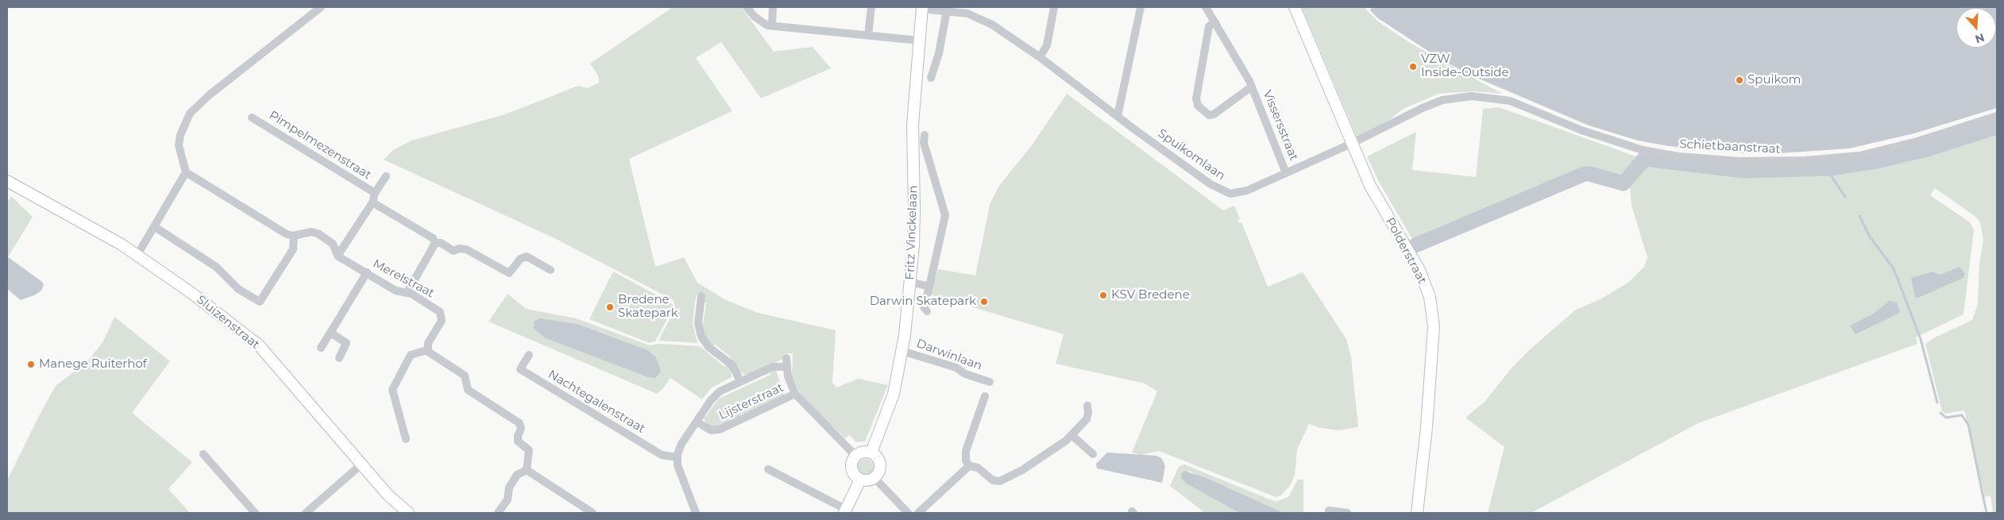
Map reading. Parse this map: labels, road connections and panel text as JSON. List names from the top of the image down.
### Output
{
  "streets": {
    "street": [
      "Vissersstraat",
      "Pimpelmezenstraat",
      "Schietbaanstraat",
      "Spuikomlaan",
      "Fritz Vinckelaan",
      "Polderstraat",
      "Merelstraat",
      "Sluizenstraat",
      "Darwinlaan",
      "Nachtegalenstraat",
      "Lijsterstraat"
    ]
  },
  "crossings": [
    ["Vissersstraat", "Spuikomlaan"],
    ["Schietbaanstraat", "Spuikomlaan"],
    ["Spuikomlaan", "Fritz Vinckelaan"],
    ["Spuikomlaan", "Polderstraat"],
    ["Fritz Vinckelaan", "Darwinlaan"],
    ["Fritz Vinckelaan", "Lijsterstraat"],
    ["Nachtegalenstraat", "Lijsterstraat"]
  ],
  "places": [
    "VZW Inside-Outside",
    "Spuikom",
    "KSV Bredene",
    "Darwin Skatepark",
    "Bredene Skatepark",
    "Manege Ruiterhof"
  ],
  "north": "bottom"
}
